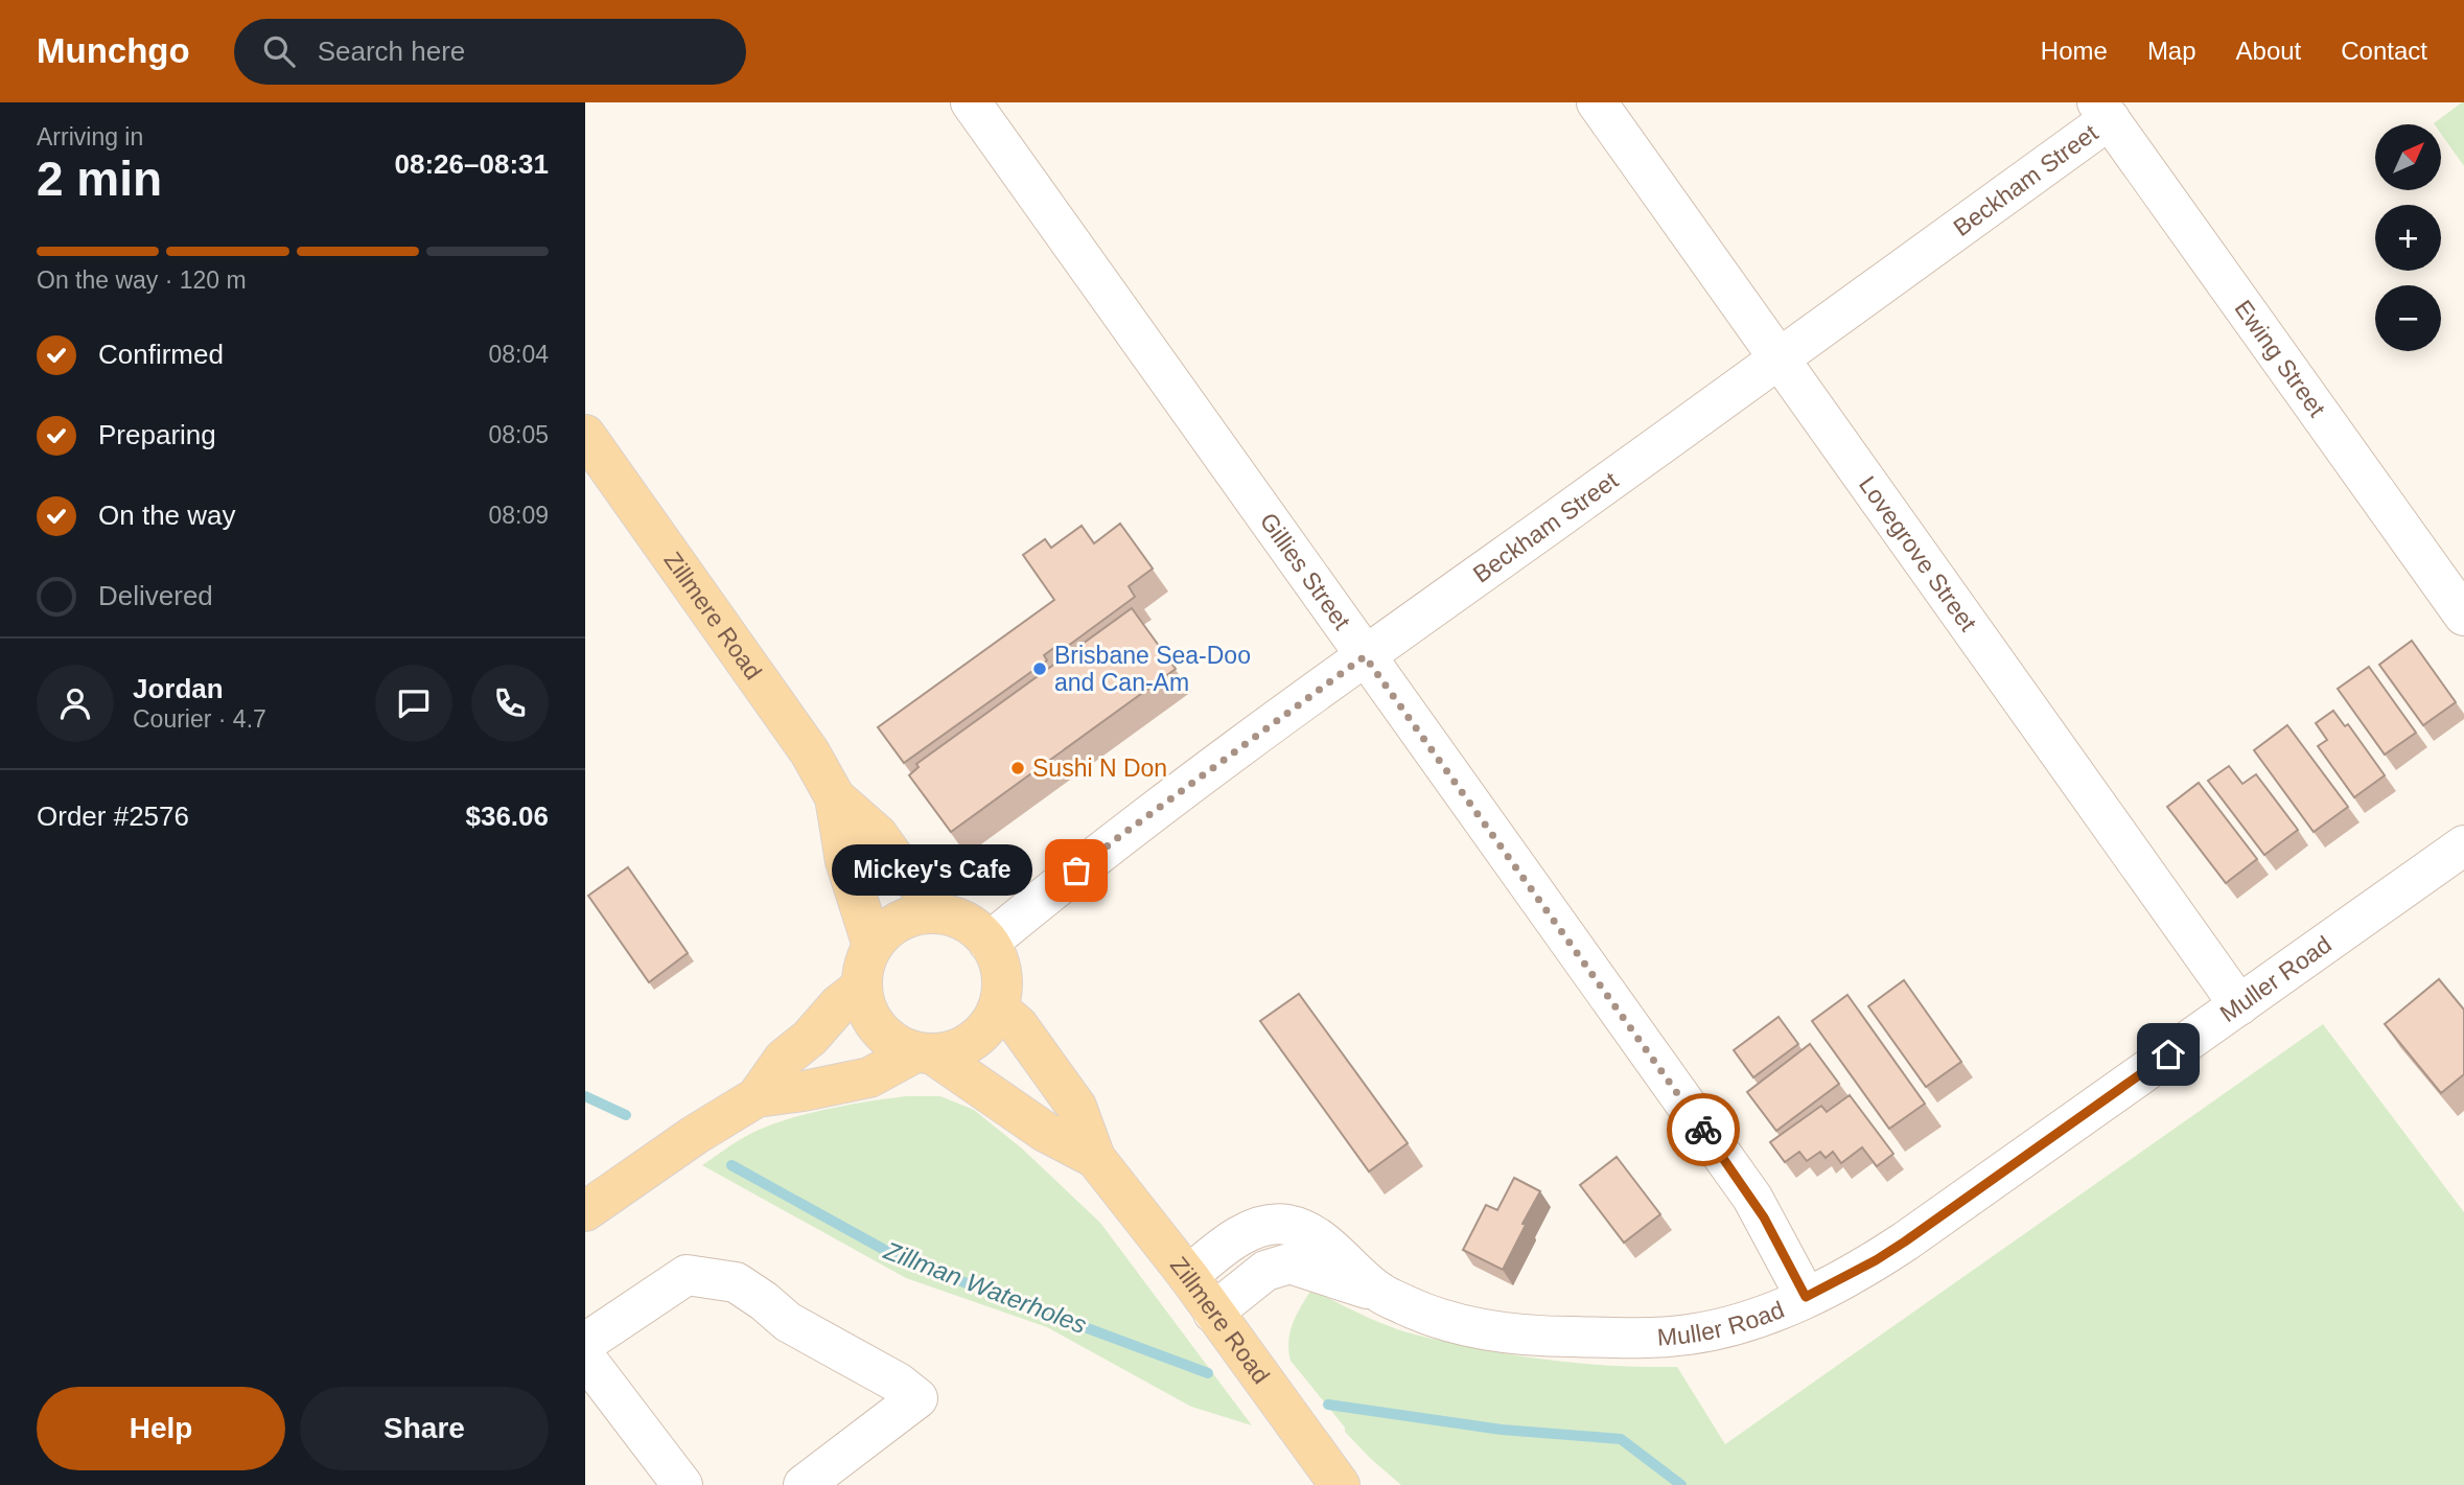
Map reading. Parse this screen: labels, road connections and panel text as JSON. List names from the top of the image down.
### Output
{
  "streets": {
    "main road": ["Zillmere Road"],
    "street": [
      "Beckham Street",
      "Ewing Street",
      "Lovegrove Street",
      "Gillies Street",
      "Muller Road"
    ]
  },
  "crossings": [
    ["Beckham Street", "Ewing Street"],
    ["Beckham Street", "Lovegrove Street"],
    ["Beckham Street", "Gillies Street"],
    ["Beckham Street", "Zillmere Road"],
    ["Lovegrove Street", "Muller Road"],
    ["Gillies Street", "Muller Road"],
    ["Zillmere Road", "Muller Road"]
  ],
  "water": ["Zillman Waterholes"],
  "places": ["Brisbane Sea-Doo and Can-Am", "Sushi N Don", "Mickey's Cafe"],
  "north": "top right",
  "page": {
    "header": "Munchgo",
    "search": "Search here",
    "nav": [
      "Home",
      "Map",
      "About",
      "Contact"
    ],
    "heading": ["2 min", "Arriving in", "08:26–08:31"],
    "panel": [
      "Jordan",
      "Courier · 4.7",
      "Order #2576",
      "$36.06"
    ],
    "map_buttons": ["+", "−"],
    "bar": "On the way · 120 m",
    "list": [
      ["Confirmed", "08:04"],
      ["Preparing", "08:05"],
      ["On the way", "08:09"],
      "Delivered"
    ],
    "bubble": "Mickey's Cafe",
    "buttons": ["Help", "Share"]
  }
}
